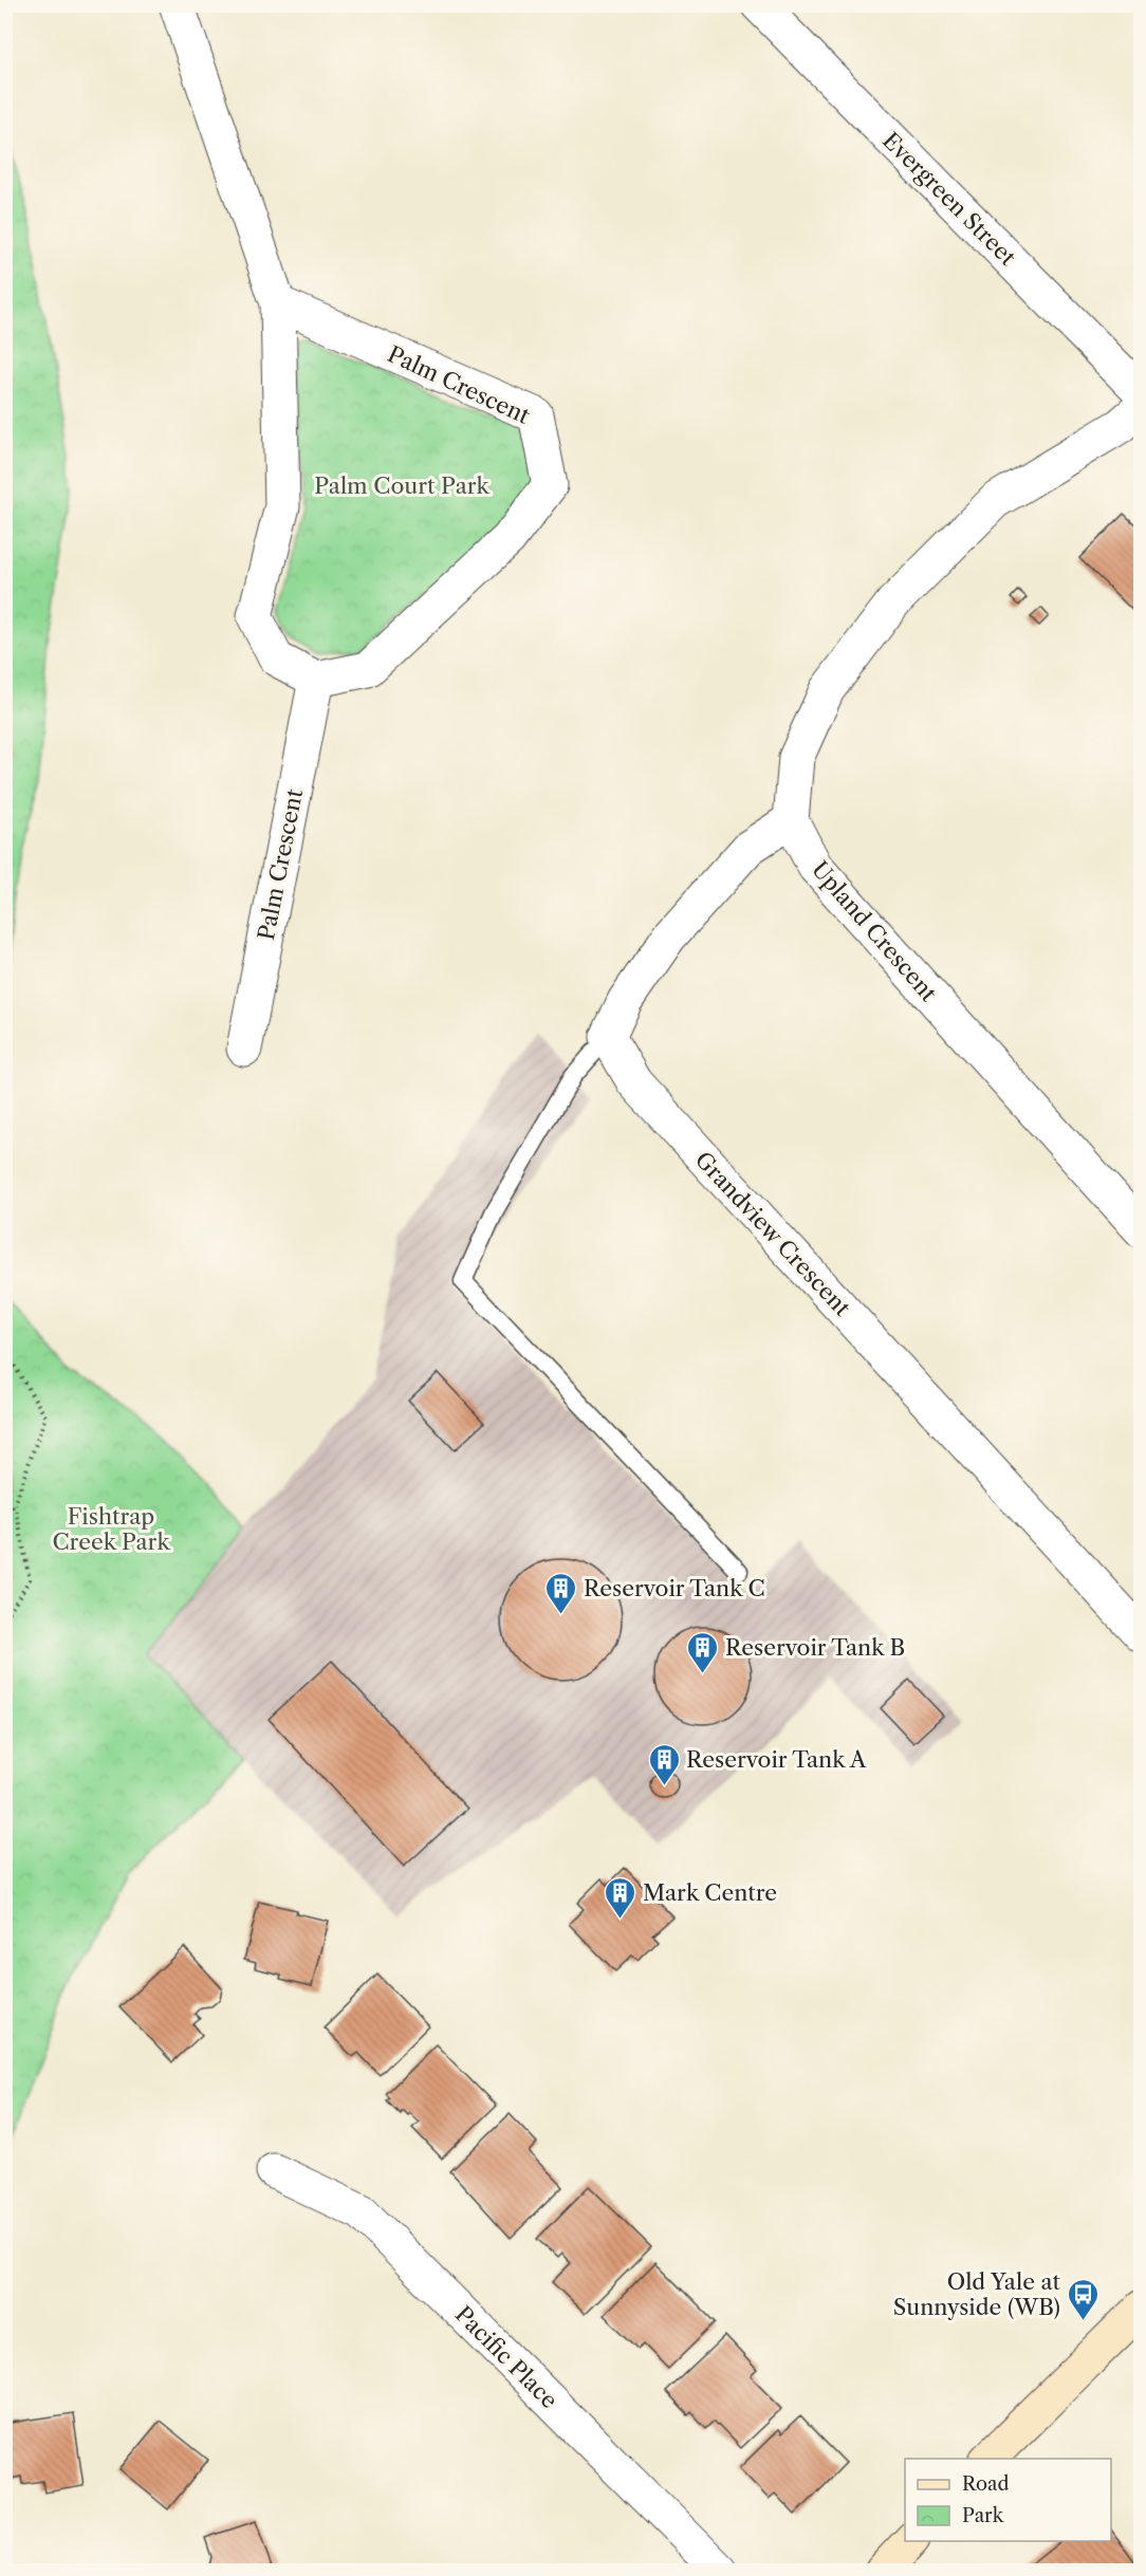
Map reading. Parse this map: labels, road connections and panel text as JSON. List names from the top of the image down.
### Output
{
  "streets": {
    "street": [
      "Evergreen Street",
      "Palm Crescent",
      "Upland Crescent",
      "Grandview Crescent",
      "Pacific Place"
    ]
  },
  "parks": ["Palm Court Park", "Fishtrap Creek Park"],
  "places": {
    "building": [
      "Reservoir Tank C",
      "Reservoir Tank B",
      "Reservoir Tank A",
      "Mark Centre"
    ],
    "bus stop": ["Old Yale at Sunnyside (WB)"]
  },
  "legend": ["Road", "Park"]
}
